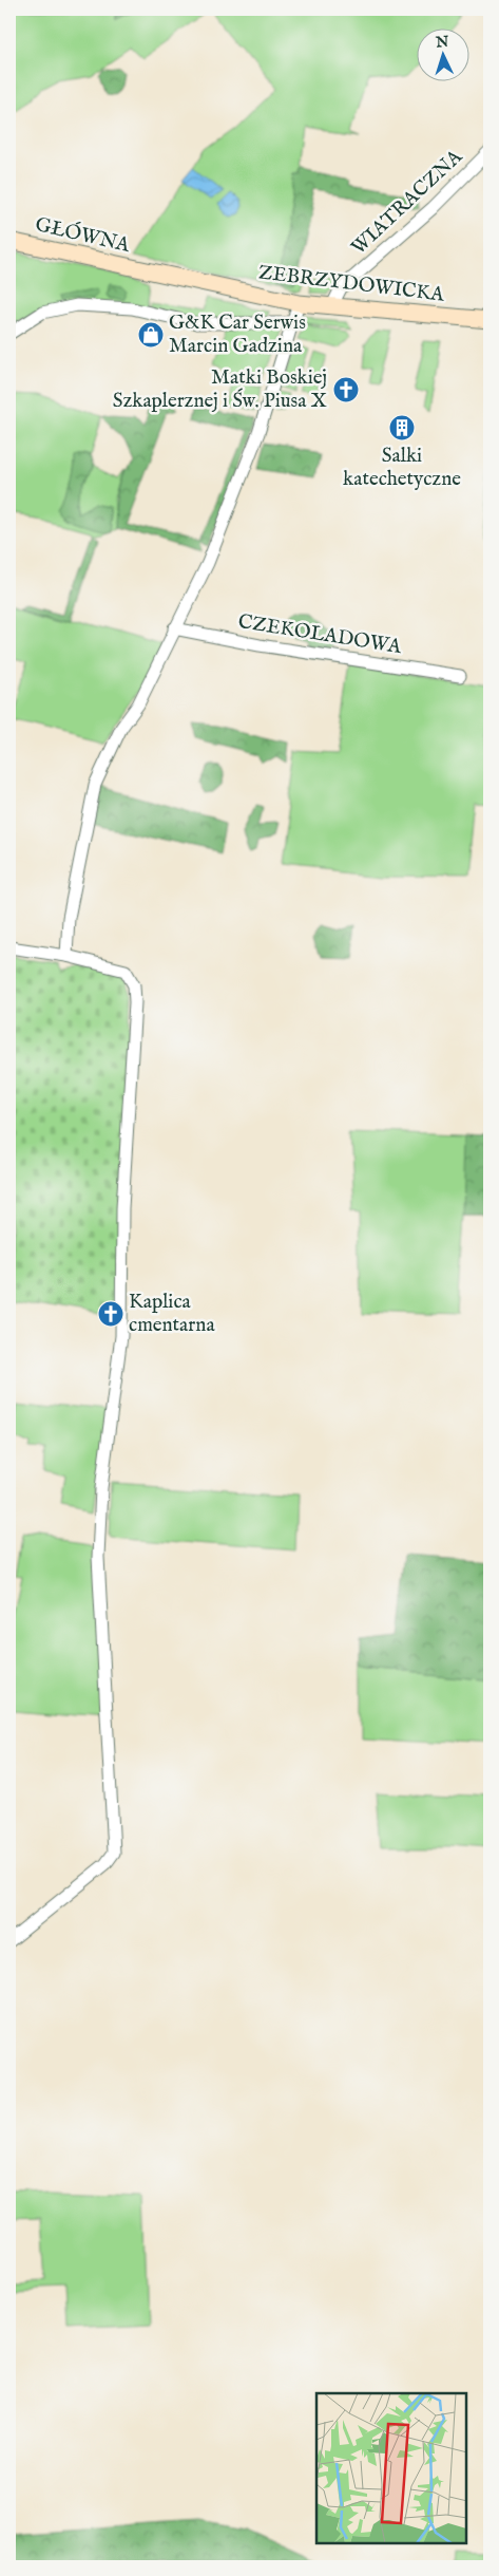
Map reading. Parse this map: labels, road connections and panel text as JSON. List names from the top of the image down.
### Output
{
  "streets": {
    "street": [
      "WIATRACZNA",
      "GŁÓWNA",
      "ZEBRZYDOWICKA",
      "CZEKOLADOWA"
    ]
  },
  "crossings": [
    ["WIATRACZNA", "ZEBRZYDOWICKA"],
    ["GŁÓWNA", "ZEBRZYDOWICKA"]
  ],
  "places": {
    "shop": ["G&K Car Serwis Marcin Gadzina"],
    "church": ["Matki Boskiej Szkaplerznej i Św. Piusa X", "Kaplica cmentarna"],
    "building": ["Salki katechetyczne"]
  },
  "north": "top"
}
